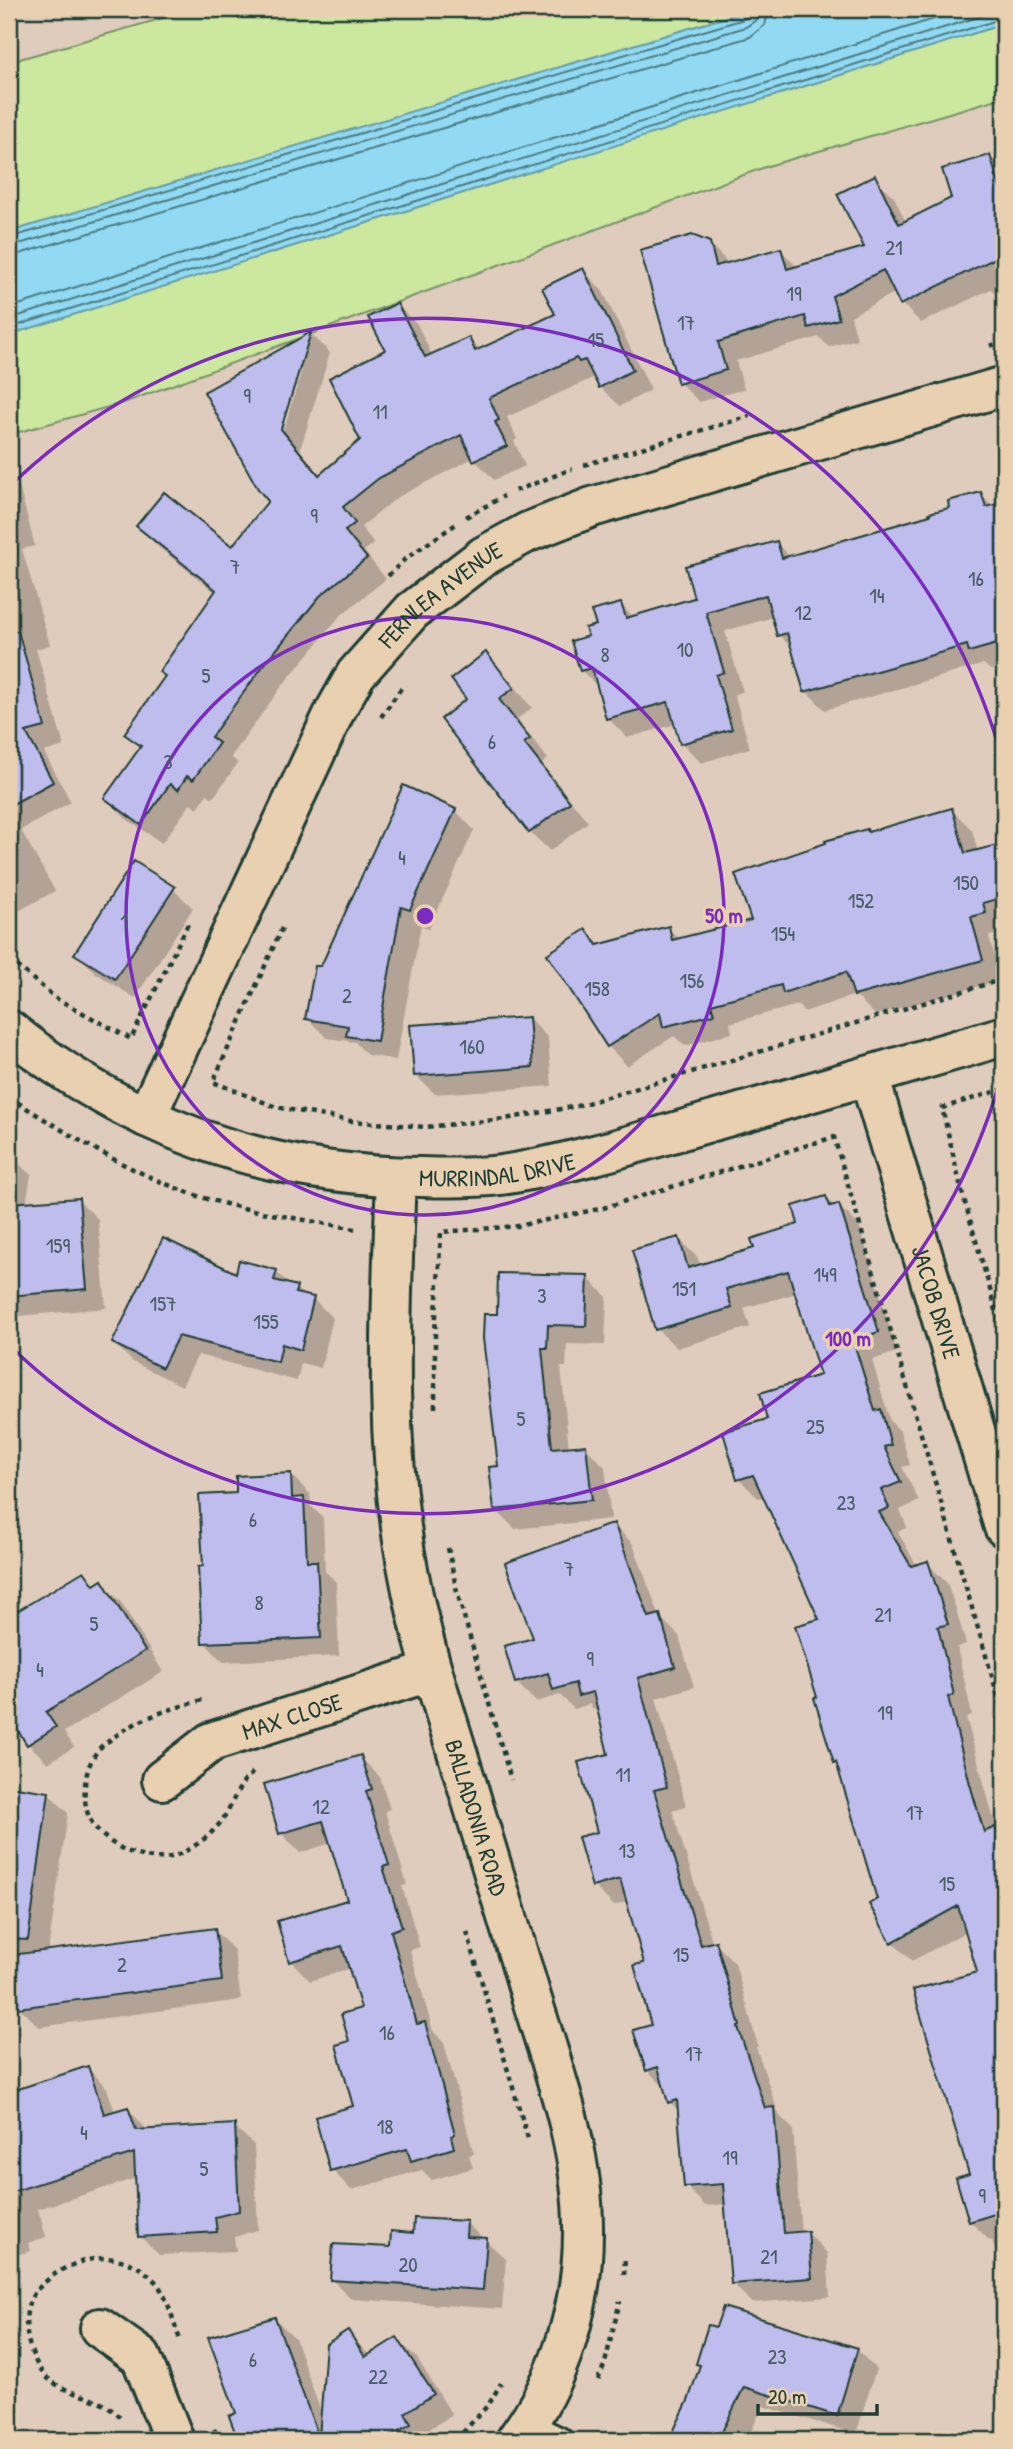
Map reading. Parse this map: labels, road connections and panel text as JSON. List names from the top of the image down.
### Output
{
  "streets": {
    "street": [
      "FERNLEA AVENUE",
      "MURRINDAL DRIVE",
      "JACOB DRIVE",
      "MAX CLOSE",
      "BALLADONIA ROAD"
    ]
  },
  "crossings": [
    ["FERNLEA AVENUE", "MURRINDAL DRIVE"],
    ["MURRINDAL DRIVE", "JACOB DRIVE"],
    ["MURRINDAL DRIVE", "BALLADONIA ROAD"],
    ["MAX CLOSE", "BALLADONIA ROAD"]
  ],
  "house_numbers": [
    "21",
    "19",
    "17",
    "15",
    "9",
    "11",
    "9",
    "7",
    "16",
    "14",
    "12",
    "10",
    "8",
    "5",
    "6",
    "3",
    "4",
    "150",
    "152",
    "1",
    "154",
    "156",
    "158",
    "2",
    "160",
    "159",
    "149",
    "151",
    "3",
    "157",
    "155",
    "5",
    "25",
    "23",
    "6",
    "7",
    "8",
    "21",
    "5",
    "9",
    "4",
    "19",
    "11",
    "12",
    "17",
    "13",
    "15",
    "15",
    "2",
    "16",
    "17",
    "18",
    "4",
    "19",
    "5",
    "9",
    "21",
    "20",
    "23",
    "6",
    "22"
  ],
  "scale_bar": "20 m",
  "rings": ["50 m", "100 m"]
}
